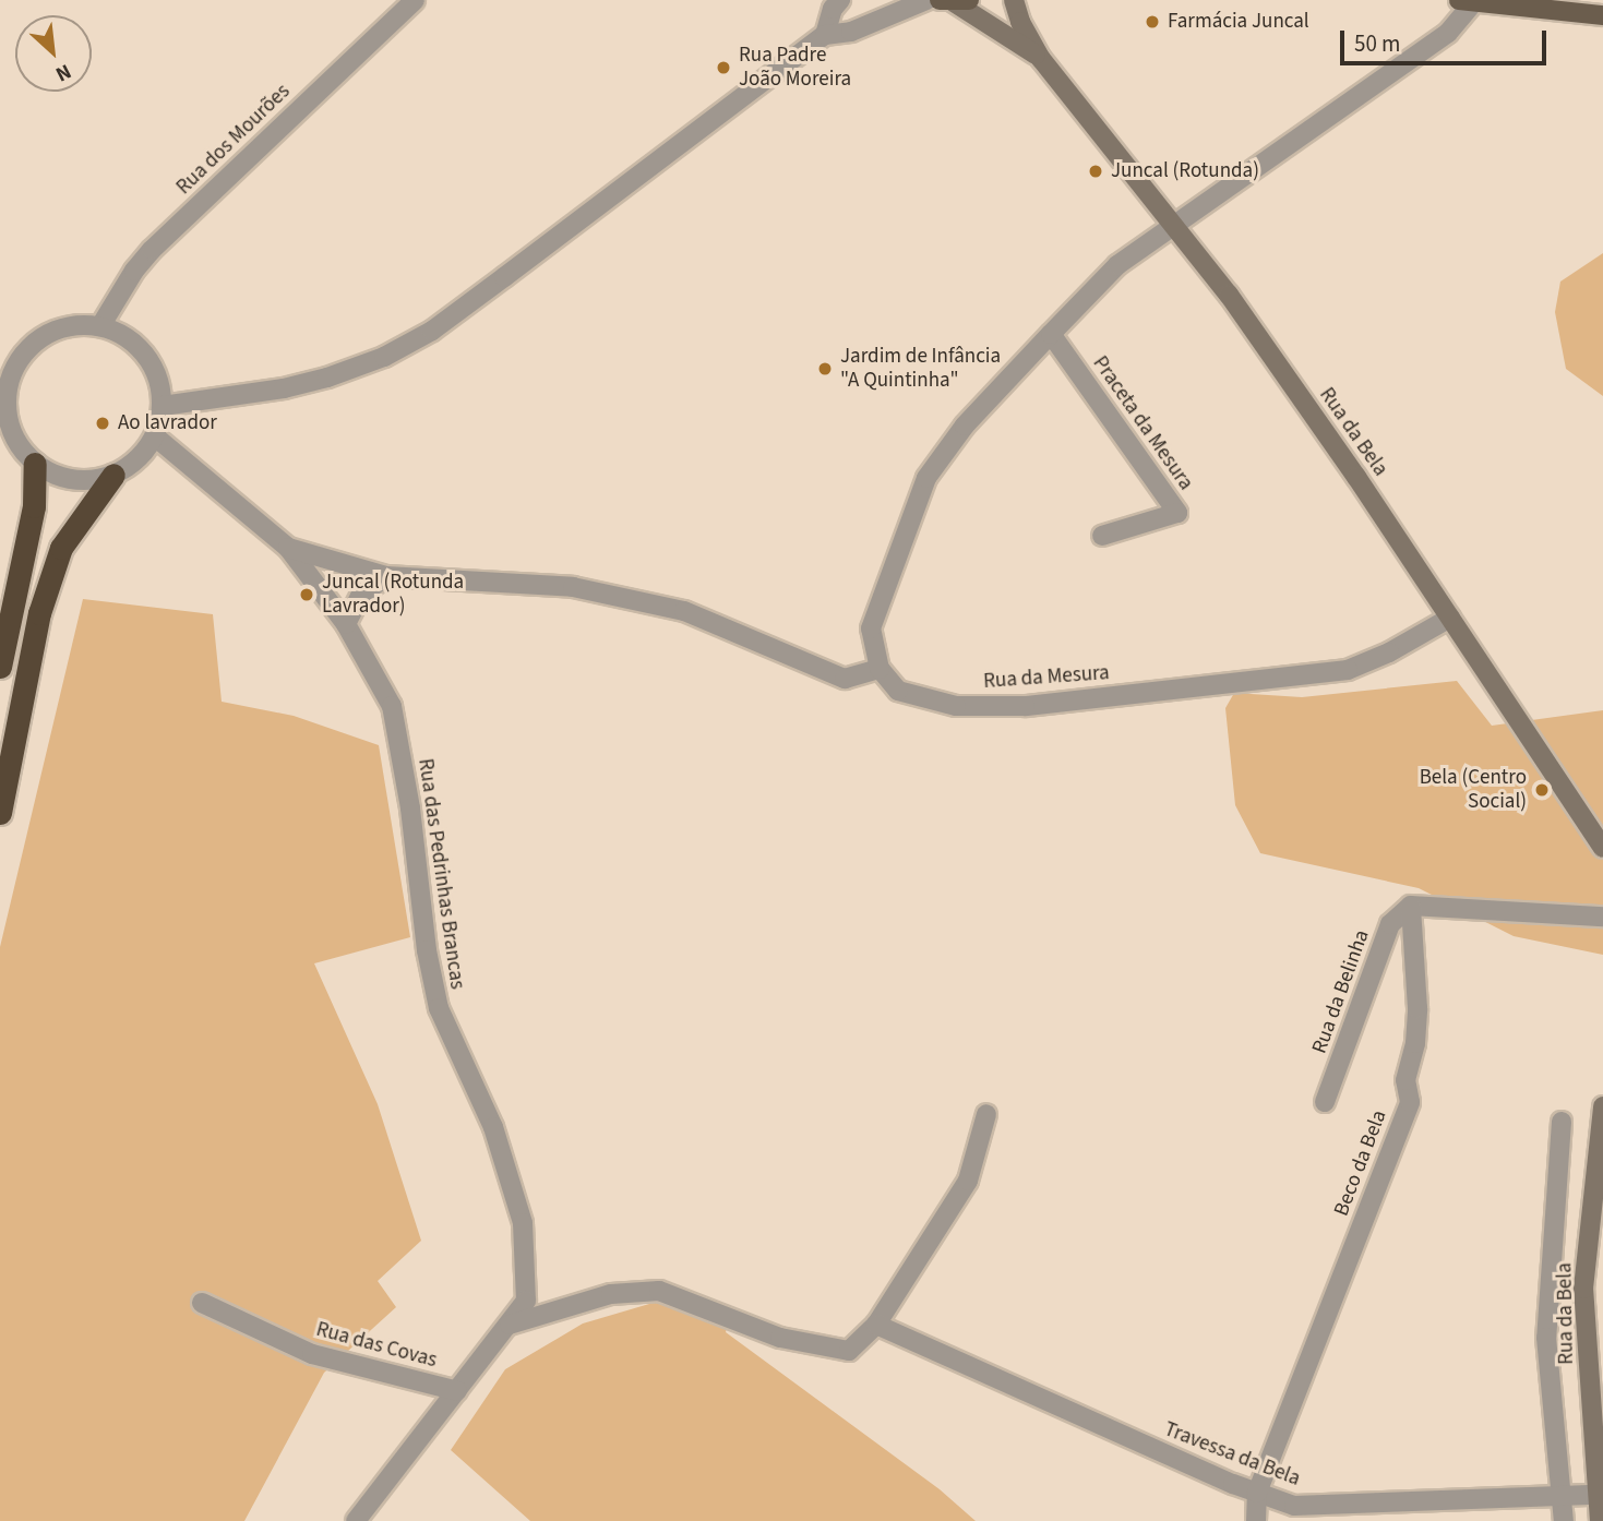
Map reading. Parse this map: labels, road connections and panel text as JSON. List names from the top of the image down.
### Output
{
  "streets": {
    "main road": ["Rua da Bela"],
    "street": [
      "Rua dos Mourões",
      "Praceta da Mesura",
      "Rua da Mesura",
      "Rua das Pedrinhas Brancas",
      "Rua da Belinha",
      "Beco da Bela",
      "Rua das Covas",
      "Travessa da Bela"
    ]
  },
  "crossings": [
    ["Rua dos Mourões", "Rua das Pedrinhas Brancas"],
    ["Rua da Bela", "Rua da Mesura"],
    ["Rua da Bela", "Travessa da Bela"],
    ["Rua das Pedrinhas Brancas", "Rua das Covas"],
    ["Rua da Belinha", "Beco da Bela"],
    ["Beco da Bela", "Travessa da Bela"]
  ],
  "places": [
    "Farmácia Juncal",
    "Rua Padre João Moreira",
    "Juncal (Rotunda)",
    "Jardim de Infância \"A Quintinha\"",
    "Ao lavrador",
    "Juncal (Rotunda Lavrador)",
    "Bela (Centro Social)"
  ],
  "scale_bar": "50 m",
  "north": "bottom right"
}
